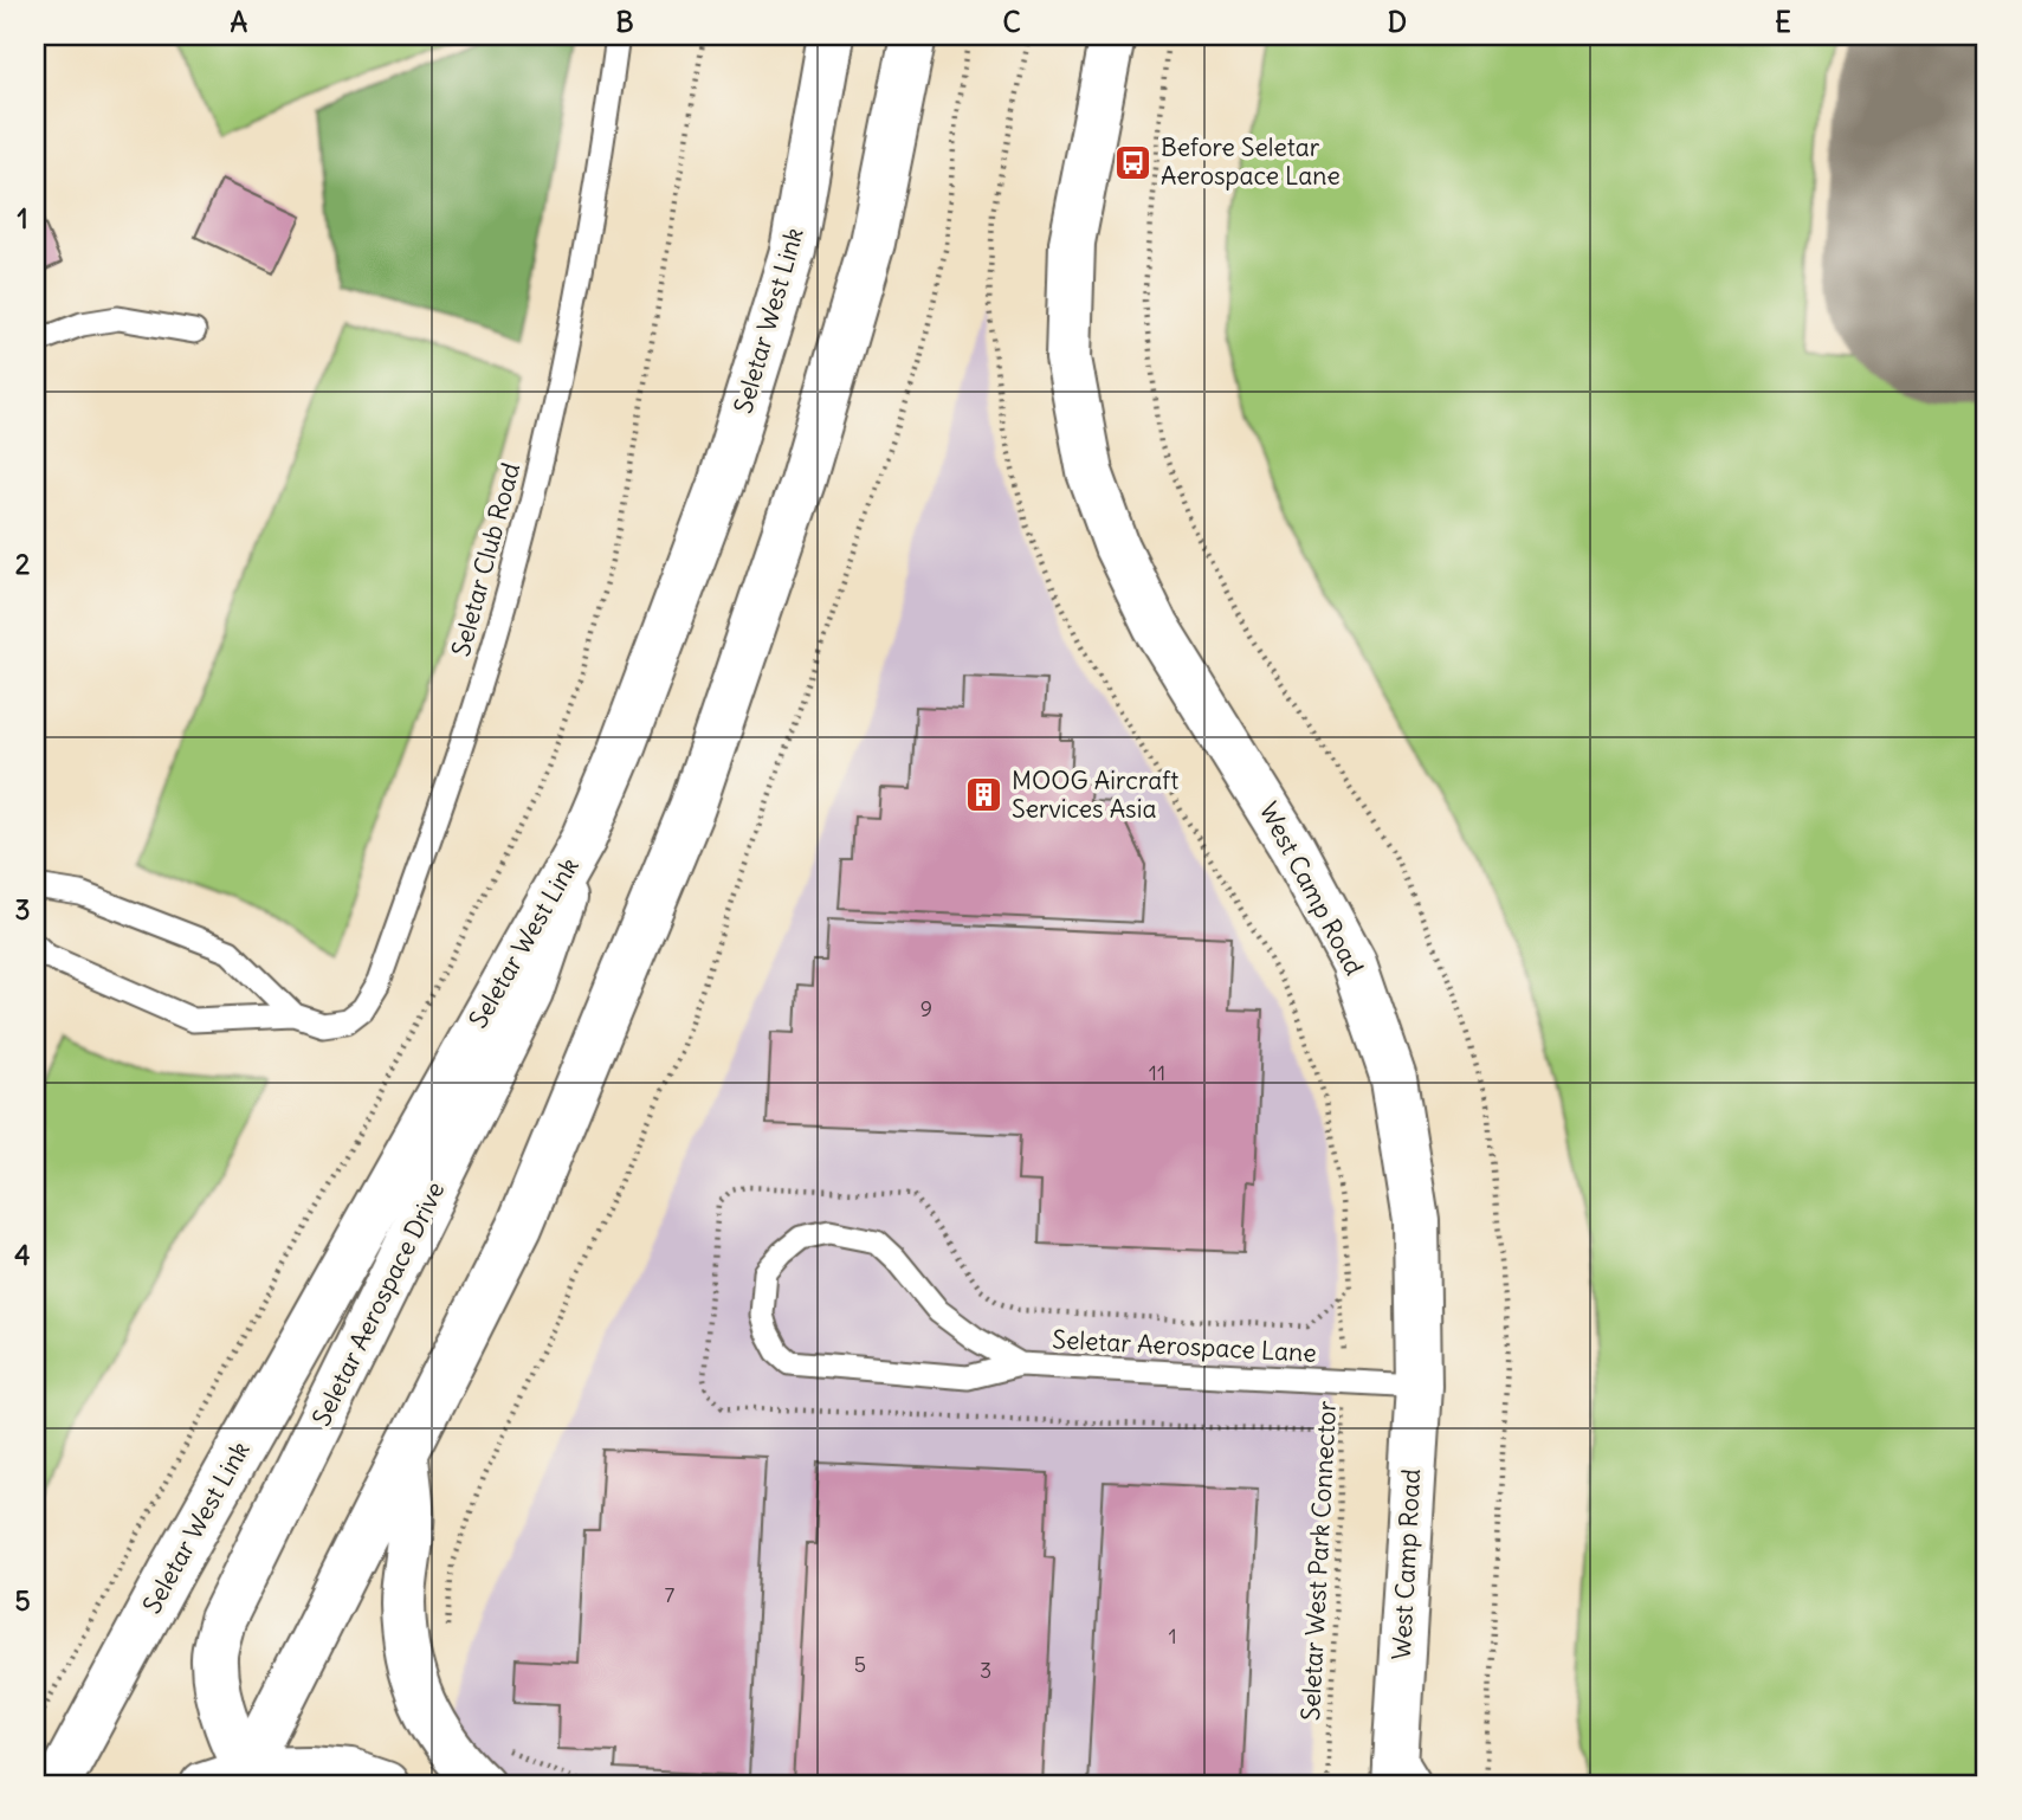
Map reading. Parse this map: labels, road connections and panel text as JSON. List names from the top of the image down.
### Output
{
  "streets": {
    "main road": ["Seletar West Link", "West Camp Road", "Seletar Aerospace Drive"],
    "lane": ["Seletar Club Road", "Seletar Aerospace Lane"],
    "path": ["Seletar West Park Connector"]
  },
  "crossings": [
    ["Seletar West Link", "Seletar Aerospace Drive"],
    ["West Camp Road", "Seletar Aerospace Lane"],
    ["Seletar Aerospace Lane", "Seletar West Park Connector"]
  ],
  "places": {
    "bus stop": ["Before Seletar Aerospace Lane"],
    "building": ["MOOG Aircraft Services Asia"]
  },
  "house_numbers": [
    "9",
    "11",
    "7",
    "1",
    "5",
    "3"
  ],
  "grid": {
    "columns": [
      "A",
      "B",
      "C",
      "D",
      "E"
    ],
    "rows": [
      "1",
      "2",
      "3",
      "4",
      "5"
    ]
  }
}
